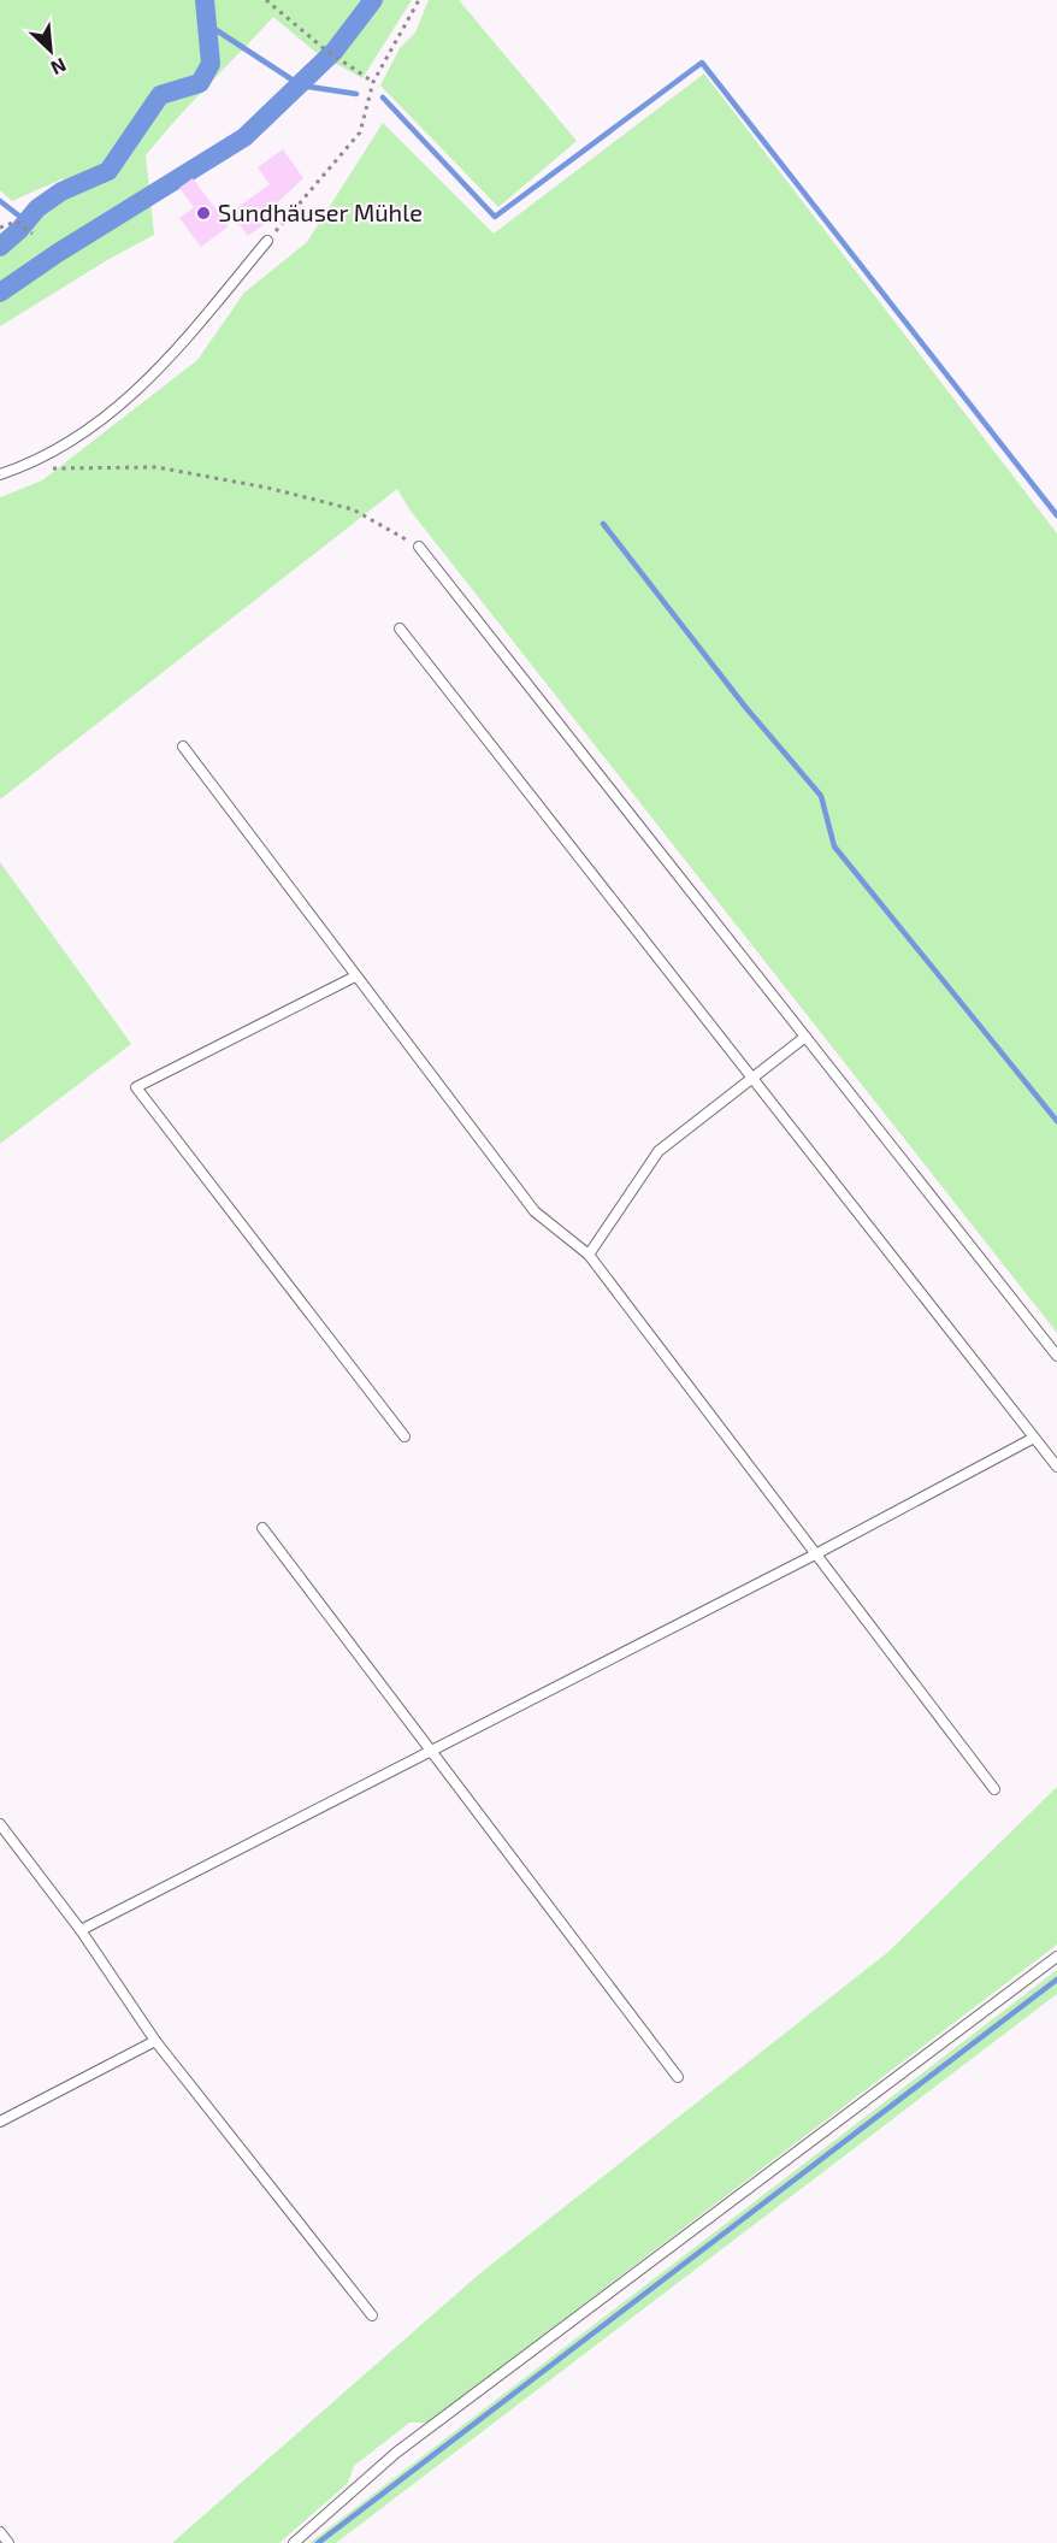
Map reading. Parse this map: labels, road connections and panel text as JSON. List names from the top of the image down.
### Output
{
  "places": ["Sundhäuser Mühle"],
  "north": "bottom right"
}
